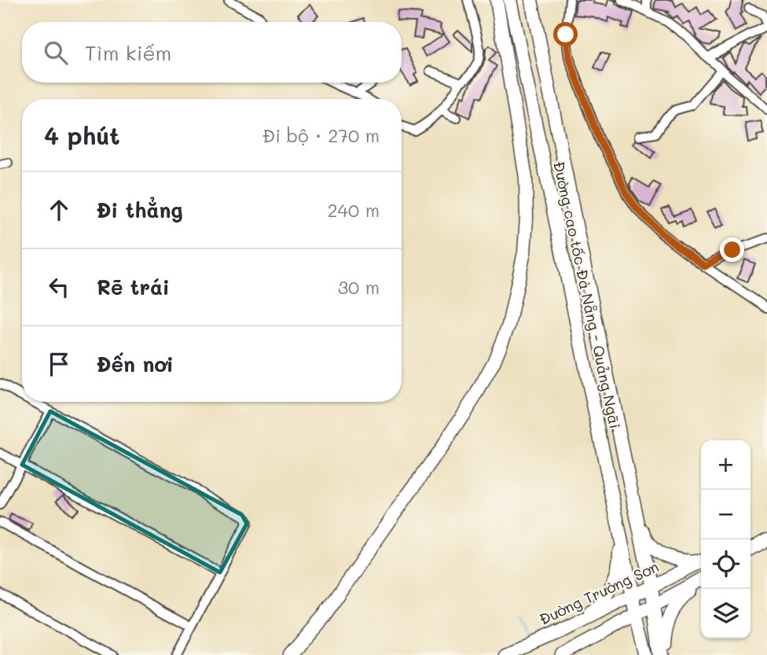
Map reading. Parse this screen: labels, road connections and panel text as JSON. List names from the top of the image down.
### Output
{
  "streets": {
    "highway": ["Đường cao tốc Đà Nẵng - Quảng Ngãi", "Đường Trường Sơn"]
  },
  "crossings": [
    ["Đường cao tốc Đà Nẵng - Quảng Ngãi", "Đường Trường Sơn"]
  ],
  "page": {
    "search": "Tìm kiếm",
    "heading": ["4 phút", "Đi bộ · 270 m"],
    "list": [
      ["Đi thẳng", "240 m"],
      ["Rẽ trái", "30 m"],
      "Đến nơi"
    ],
    "map_buttons": ["+", "−"]
  }
}
